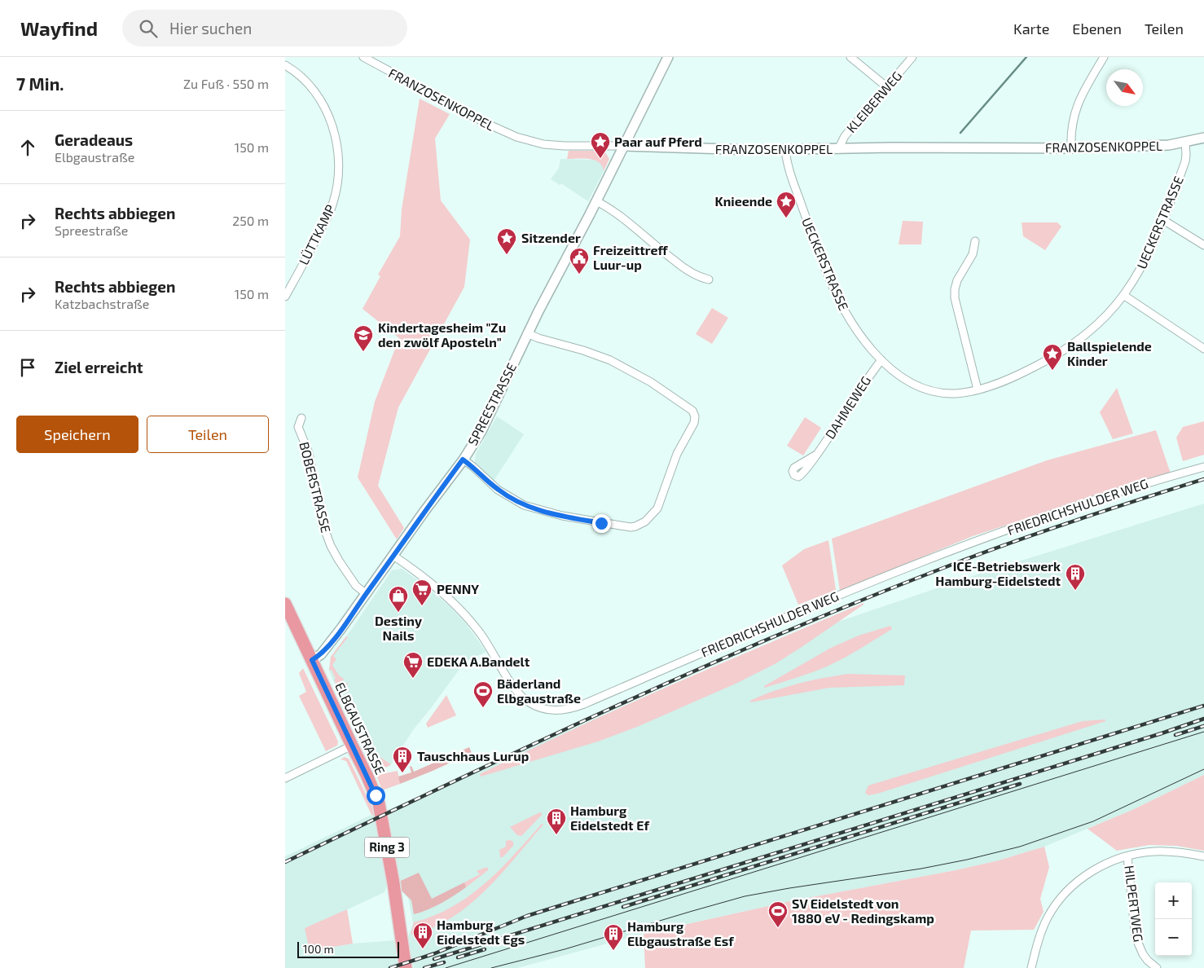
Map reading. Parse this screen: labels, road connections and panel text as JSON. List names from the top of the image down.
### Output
{
  "streets": {
    "main road": ["ELBGAUSTRASSE", "Ring 3"],
    "street": [
      "FRANZOSENKOPPEL",
      "KLEIBERWEG",
      "UECKERSTRASSE",
      "LÜTTKAMP",
      "SPREESTRASSE",
      "DAHMEWEG",
      "BOBERSTRASSE",
      "FRIEDRICHSHULDER WEG",
      "HILPERTWEG"
    ]
  },
  "crossings": [
    ["FRANZOSENKOPPEL", "KLEIBERWEG"],
    ["FRANZOSENKOPPEL", "UECKERSTRASSE"],
    ["FRANZOSENKOPPEL", "SPREESTRASSE"],
    ["UECKERSTRASSE", "DAHMEWEG"],
    ["SPREESTRASSE", "BOBERSTRASSE"],
    ["SPREESTRASSE", "FRIEDRICHSHULDER WEG"],
    ["SPREESTRASSE", "ELBGAUSTRASSE"]
  ],
  "places": {
    "place": [
      "Paar auf Pferd",
      "Knieende",
      "Sitzender",
      "Ballspielende Kinder"
    ],
    "public building": ["Freizeittreff Luur-up"],
    "school or university": ["Kindertagesheim \"Zu den zwölf Aposteln\""],
    "building": [
      "ICE-Betriebswerk Hamburg-Eidelstedt",
      "Tauschhaus Lurup",
      "Hamburg Eidelstedt Ef",
      "Hamburg Eidelstedt Egs",
      "Hamburg Elbgaustraße Esf"
    ],
    "supermarket": ["PENNY", "EDEKA A.Bandelt"],
    "shop": ["Destiny Nails"],
    "sports": ["Bäderland Elbgaustraße", "SV Eidelstedt von 1880 eV - Redingskamp"]
  },
  "scale_bar": "100 m",
  "north": "bottom right",
  "page": {
    "header": "Wayfind",
    "search": "Hier suchen",
    "nav": ["Karte", "Ebenen", "Teilen"],
    "heading": ["7 Min.", "Zu Fuß · 550 m"],
    "list": [
      ["Geradeaus", "Elbgaustraße", "150 m"],
      ["Rechts abbiegen", "Spreestraße", "250 m"],
      ["Rechts abbiegen", "Katzbachstraße", "150 m"],
      "Ziel erreicht"
    ],
    "buttons": ["Speichern", "Teilen"],
    "map_buttons": ["+", "−"],
    "scale": "100 m"
  }
}
